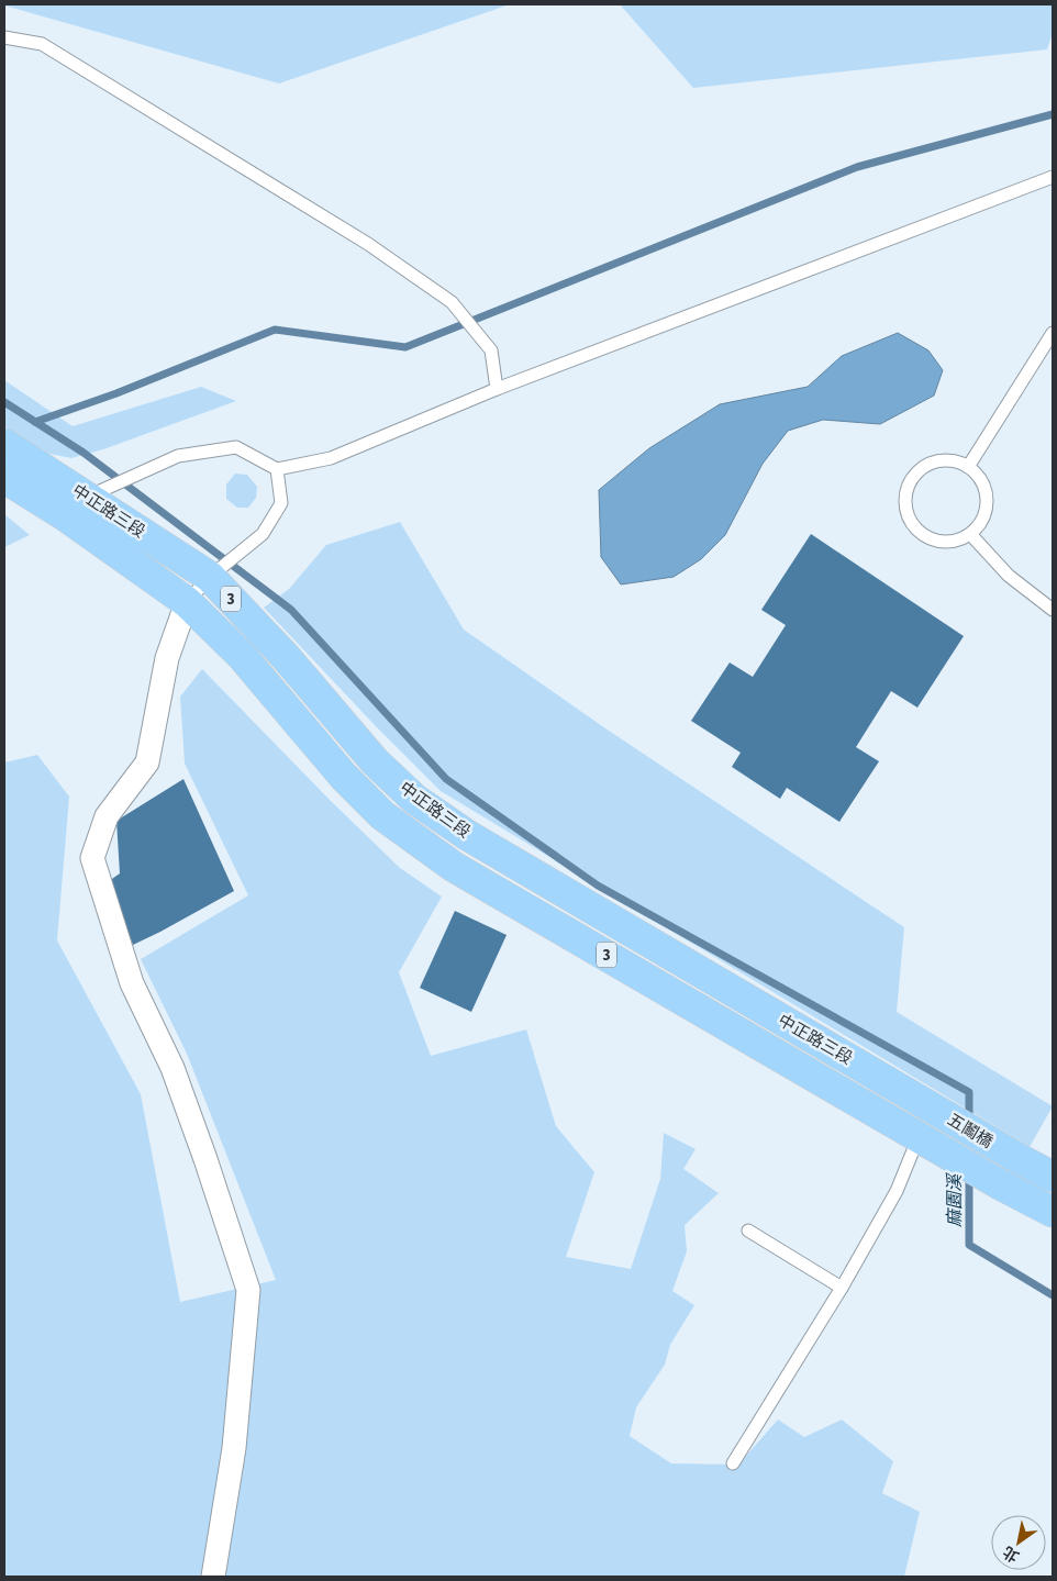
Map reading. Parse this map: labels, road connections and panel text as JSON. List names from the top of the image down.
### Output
{
  "streets": {
    "main road": ["中正路三段", "3", "五鬮橋"]
  },
  "crossings": [
    ["中正路三段", "五鬮橋"]
  ],
  "water": ["麻園溪"],
  "north": "bottom left"
}
